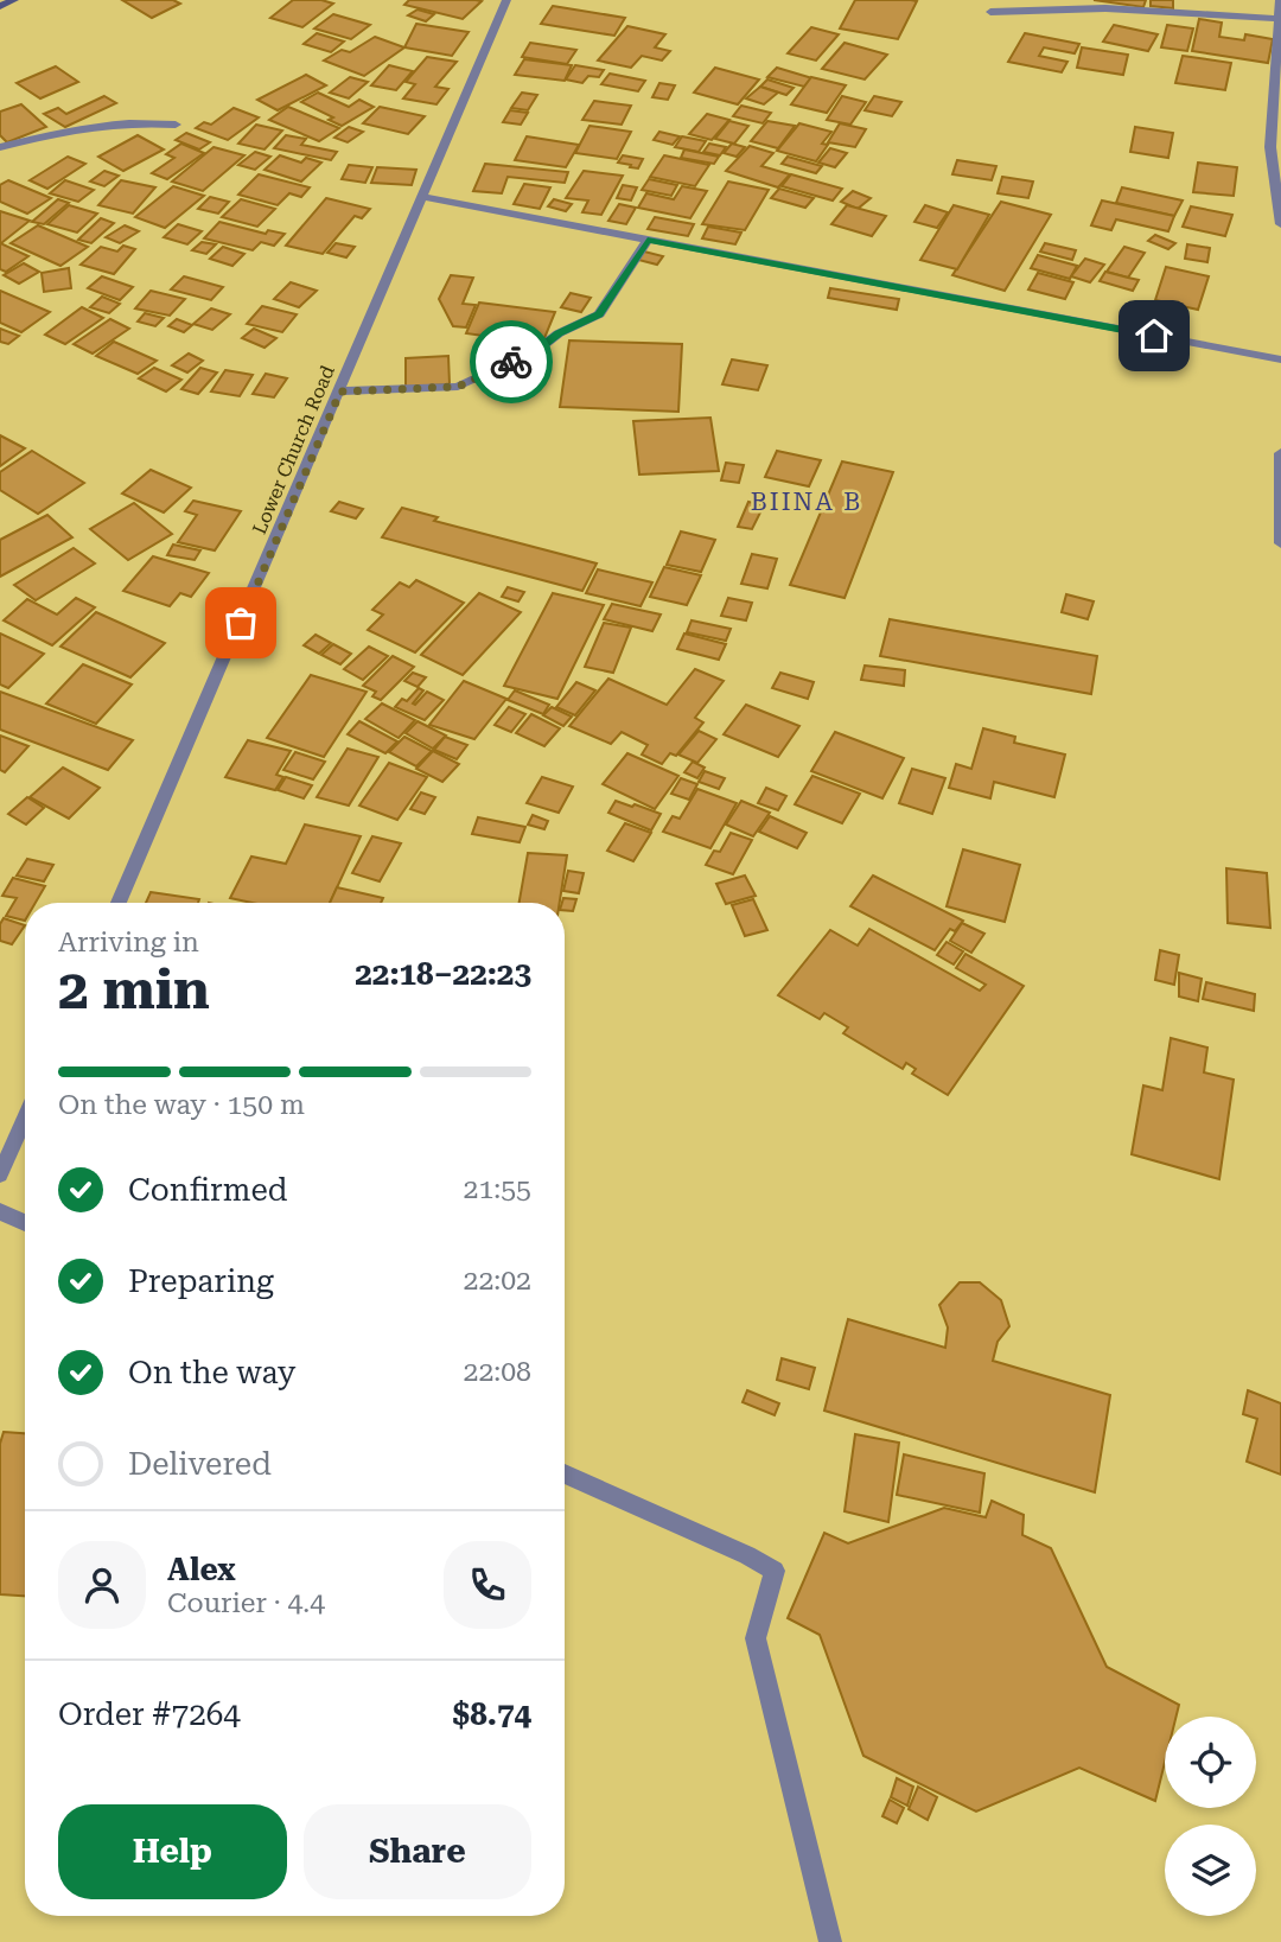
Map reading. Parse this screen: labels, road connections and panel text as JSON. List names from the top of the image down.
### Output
{
  "streets": {
    "street": ["Lower Church Road"]
  },
  "districts": ["BIINA B"],
  "page": {
    "heading": ["2 min", "Arriving in", "22:18–22:23"],
    "panel": [
      "Alex",
      "Courier · 4.4",
      "Order #7264",
      "$8.74"
    ],
    "bar": "On the way · 150 m",
    "list": [
      ["Confirmed", "21:55"],
      ["Preparing", "22:02"],
      ["On the way", "22:08"],
      "Delivered"
    ],
    "buttons": ["Help", "Share"]
  }
}
